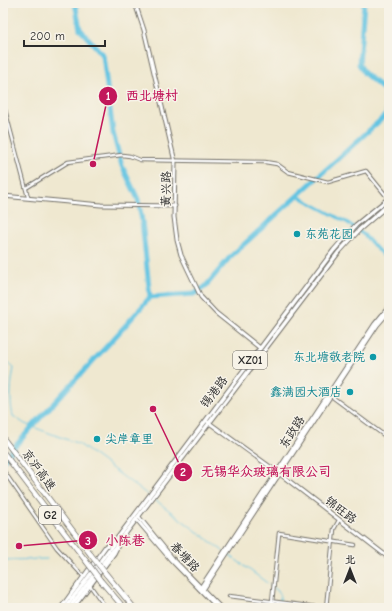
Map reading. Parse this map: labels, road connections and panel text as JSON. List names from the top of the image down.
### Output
{
  "streets": {
    "highway": ["京沪高速", "G2"],
    "main road": ["XZ01", "锡港路", "东政路"],
    "street": ["黄兴路", "锦旺路", "春塘路"]
  },
  "crossings": [
    ["黄兴路", "锡港路"],
    ["锡港路", "锦旺路"],
    ["锡港路", "春塘路"],
    ["东政路", "锦旺路"],
    ["东政路", "春塘路"]
  ],
  "places": [
    "西北塘村",
    "东苑花园",
    "东北塘敬老院",
    "鑫满园大酒店",
    "无锡华众玻璃有限公司",
    "尖岸章里",
    "小陈巷"
  ],
  "scale_bar": "200 m",
  "north": "top"
}
